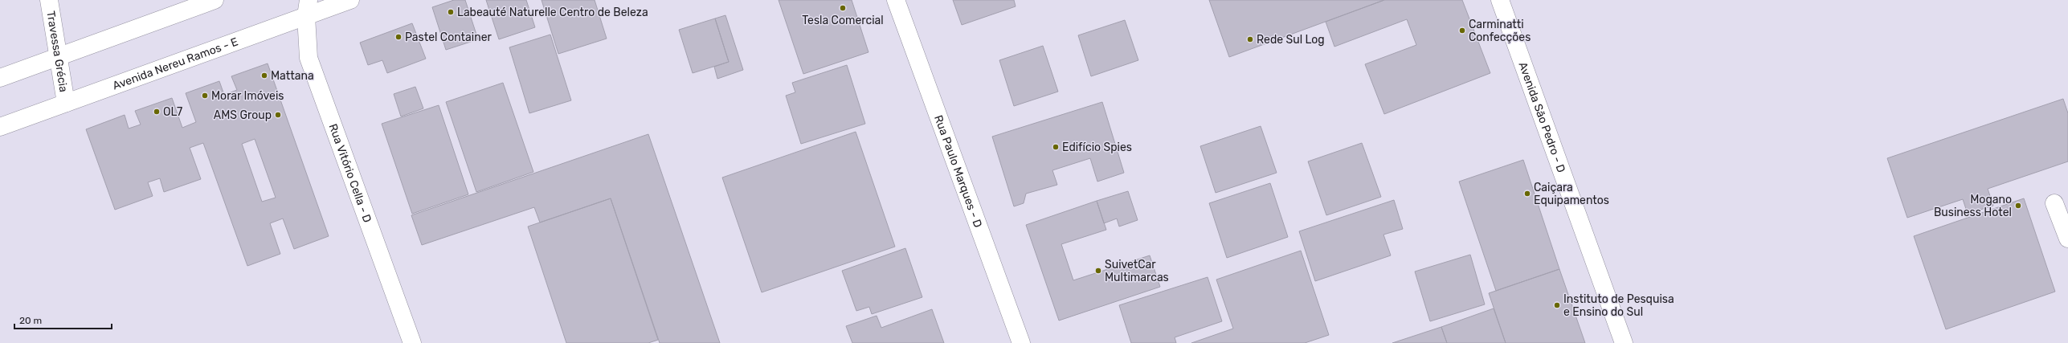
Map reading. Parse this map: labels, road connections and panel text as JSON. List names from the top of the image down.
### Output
{
  "streets": {
    "street": [
      "Travessa Grécia",
      "Avenida Nereu Ramos - E",
      "Avenida São Pedro - D",
      "Rua Paulo Marques - D",
      "Rua Vitório Cella - D"
    ]
  },
  "crossings": [
    ["Travessa Grécia", "Avenida Nereu Ramos - E"],
    ["Avenida Nereu Ramos - E", "Rua Vitório Cella - D"]
  ],
  "places": [
    "Tesla Comercial",
    "Labeauté Naturelle Centro de Beleza",
    "Carminatti Confecções",
    "Pastel Container",
    "Rede Sul Log",
    "Mattana",
    "Morar Imóveis",
    "OL7",
    "AMS Group",
    "Edifício Spies",
    "Caiçara Equipamentos",
    "Mogano Business Hotel",
    "SuivetCar Multimarcas",
    "Instituto de Pesquisa e Ensino do Sul"
  ],
  "scale_bar": "20 m"
}
